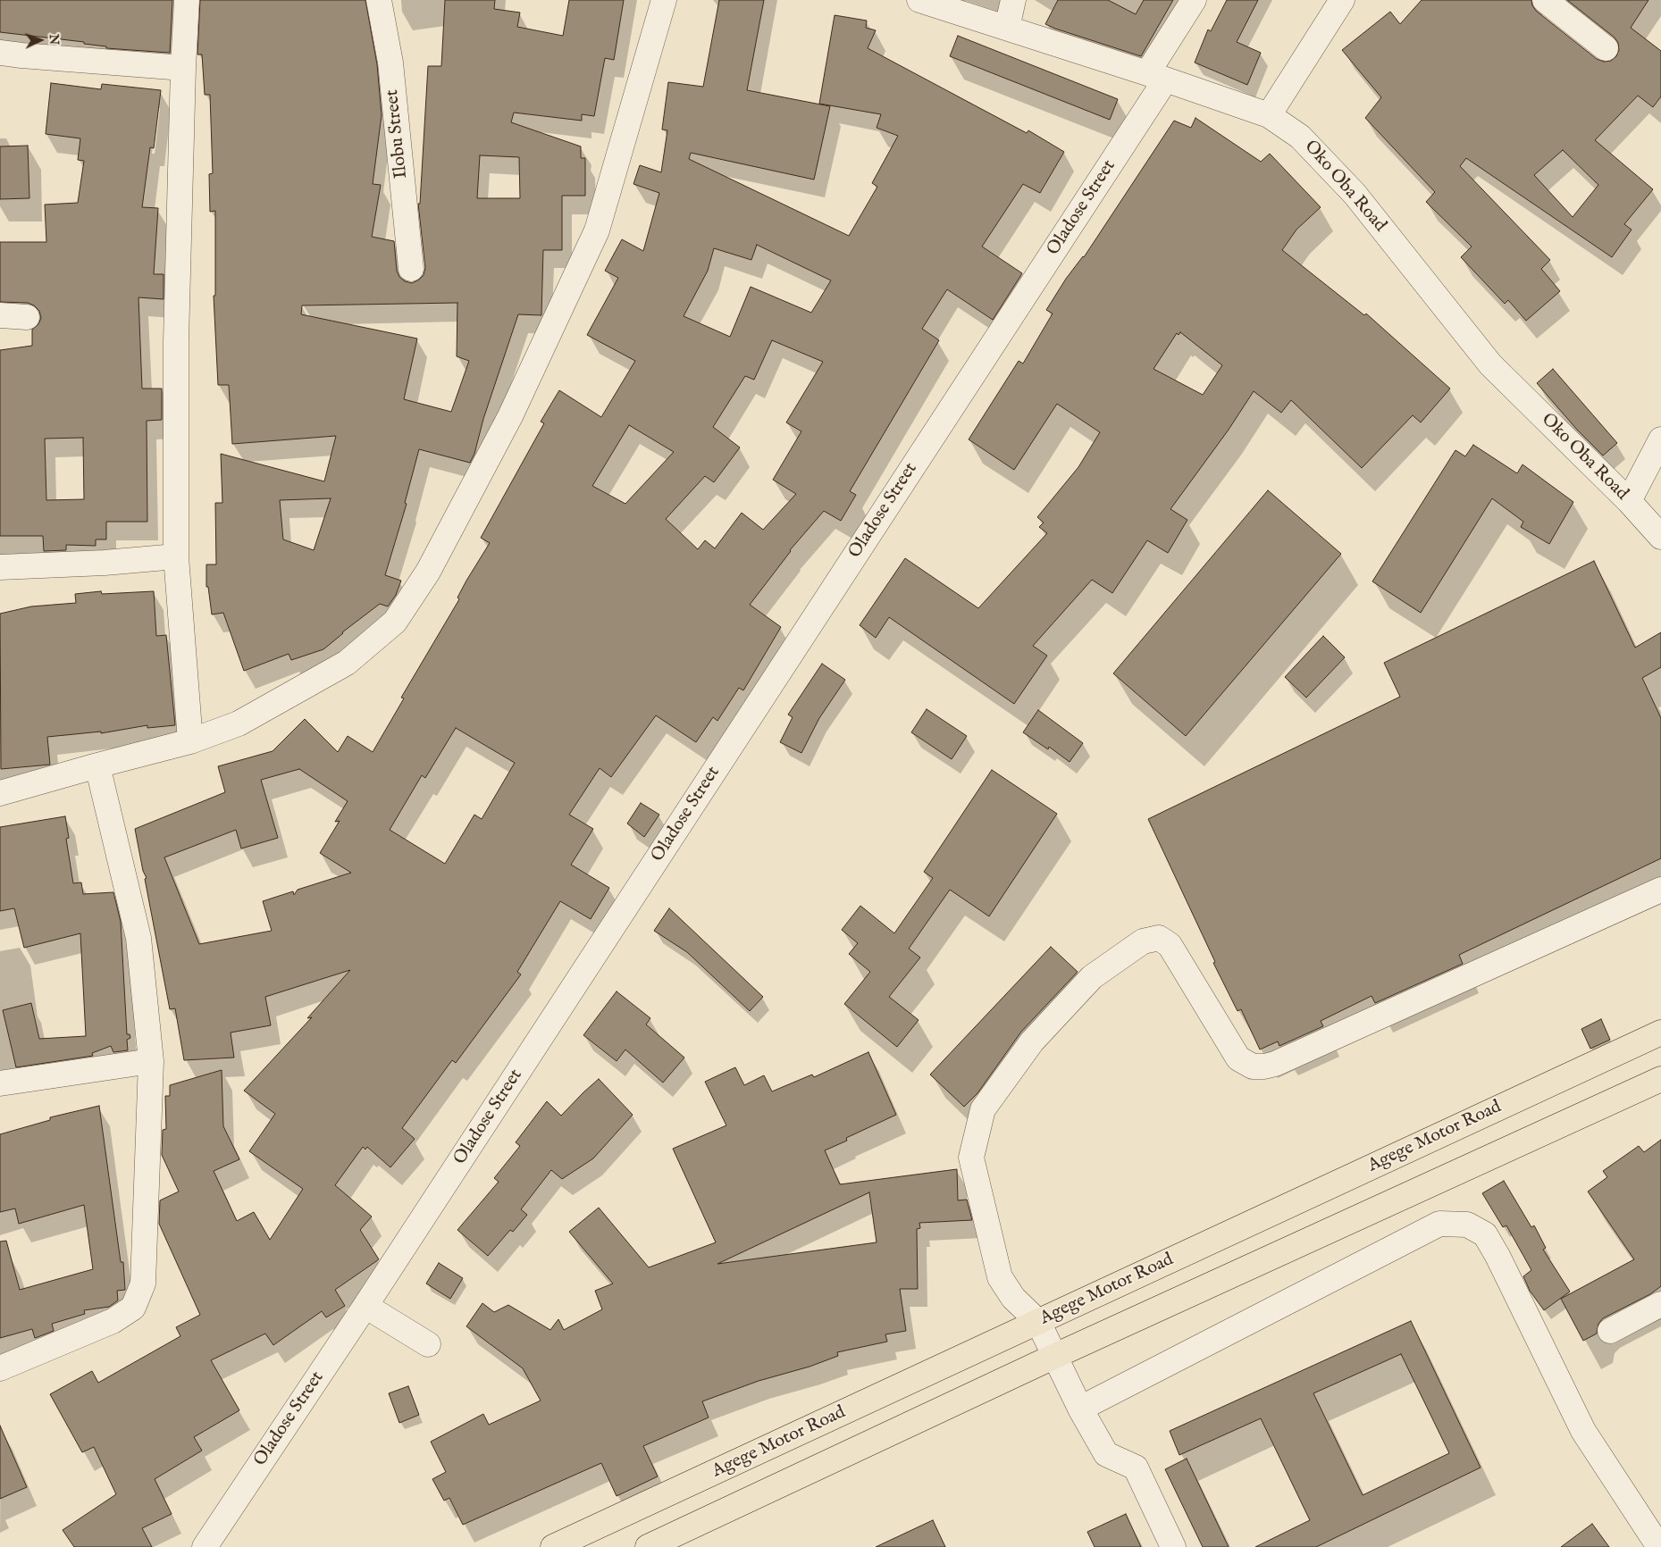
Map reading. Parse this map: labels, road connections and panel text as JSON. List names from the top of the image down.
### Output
{
  "streets": {
    "main road": ["Agege Motor Road"],
    "street": ["Ilobu Street", "Oko Oba Road", "Oladose Street"]
  },
  "crossings": [
    ["Oko Oba Road", "Oladose Street"]
  ],
  "north": "right"
}
